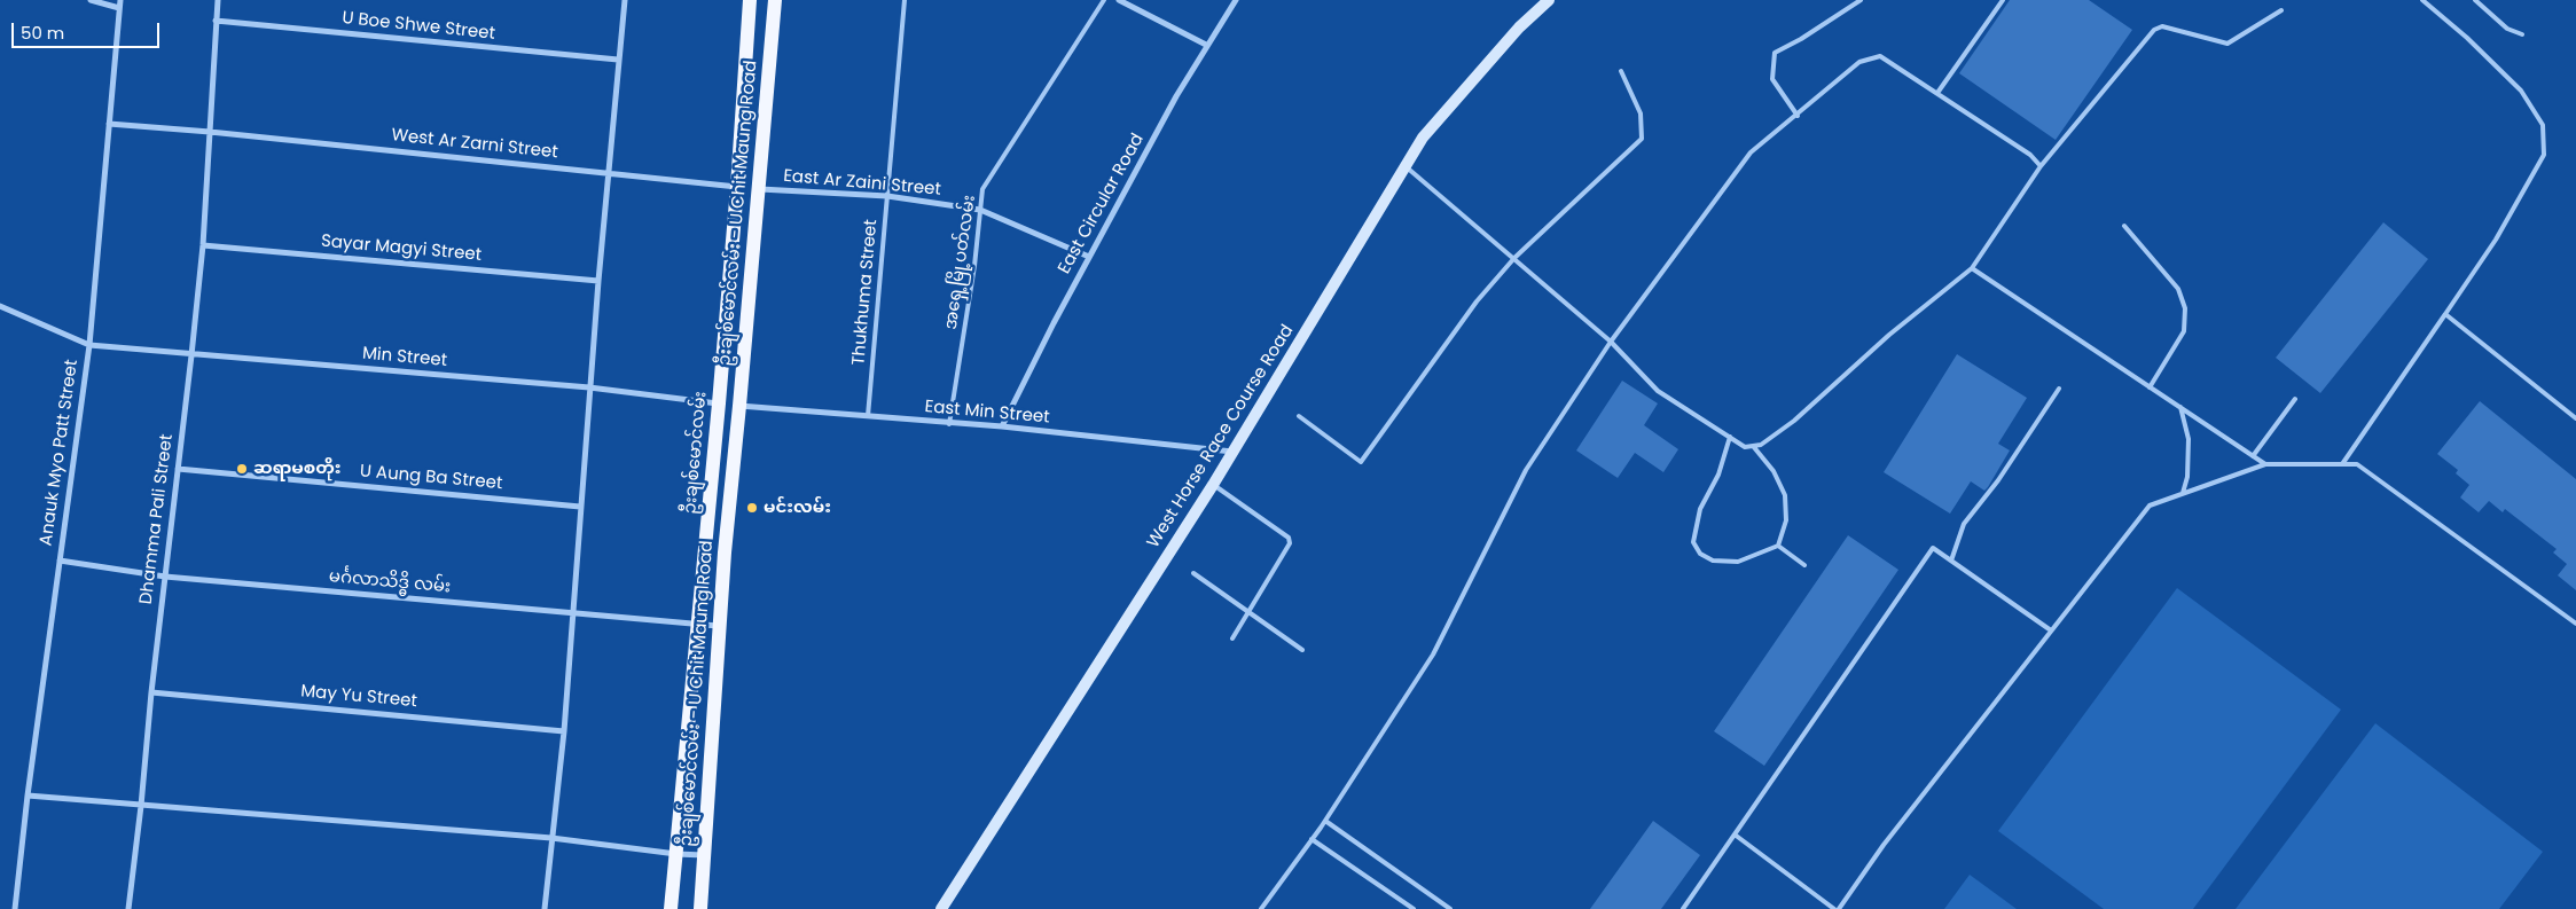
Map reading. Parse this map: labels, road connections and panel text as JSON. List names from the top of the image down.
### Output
{
  "streets": {
    "main road": ["ဦးချစ်မောင်လမ်း - U Chit Maung Road", "ဦးချစ်မောင်လမ်း"],
    "street": [
      "U Boe Shwe Street",
      "West Ar Zarni Street",
      "East Ar Zaini Street",
      "East Circular Road",
      "Sayar Magyi Street",
      "Min Street",
      "East Min Street",
      "West Horse Race Course Road",
      "Anauk Myo Patt Street",
      "U Aung Ba Street",
      "Dhamma Pali Street",
      "မင်္ဂလာသိဒ္ဓိ လမ်း",
      "May Yu Street"
    ],
    "lane": ["အရှေ့မြို့ပတ်လမ်း", "Thukhuma Street"]
  },
  "crossings": [
    ["U Boe Shwe Street", "Dhamma Pali Street"],
    ["West Ar Zarni Street", "Anauk Myo Patt Street"],
    ["West Ar Zarni Street", "ဦးချစ်မောင်လမ်း"],
    ["West Ar Zarni Street", "Dhamma Pali Street"],
    ["East Ar Zaini Street", "East Circular Road"],
    ["East Ar Zaini Street", "ဦးချစ်မောင်လမ်း - U Chit Maung Road"],
    ["East Ar Zaini Street", "အရှေ့မြို့ပတ်လမ်း"],
    ["East Ar Zaini Street", "Thukhuma Street"],
    ["East Circular Road", "East Min Street"],
    ["ဦးချစ်မောင်လမ်း - U Chit Maung Road", "East Min Street"],
    ["ဦးချစ်မောင်လမ်း - U Chit Maung Road", "မင်္ဂလာသိဒ္ဓိ လမ်း"],
    ["Sayar Magyi Street", "Dhamma Pali Street"],
    ["အရှေ့မြို့ပတ်လမ်း", "East Min Street"],
    ["Thukhuma Street", "East Min Street"],
    ["Min Street", "Anauk Myo Patt Street"],
    ["Min Street", "ဦးချစ်မောင်လမ်း"],
    ["Min Street", "Dhamma Pali Street"],
    ["East Min Street", "West Horse Race Course Road"],
    ["Anauk Myo Patt Street", "မင်္ဂလာသိဒ္ဓိ လမ်း"],
    ["ဦးချစ်မောင်လမ်း", "မင်္ဂလာသိဒ္ဓိ လမ်း"],
    ["U Aung Ba Street", "Dhamma Pali Street"],
    ["Dhamma Pali Street", "မင်္ဂလာသိဒ္ဓိ လမ်း"],
    ["Dhamma Pali Street", "May Yu Street"]
  ],
  "places": ["ဆရာမစတိုး", "မင်းလမ်း"],
  "scale_bar": "50 m"
}
